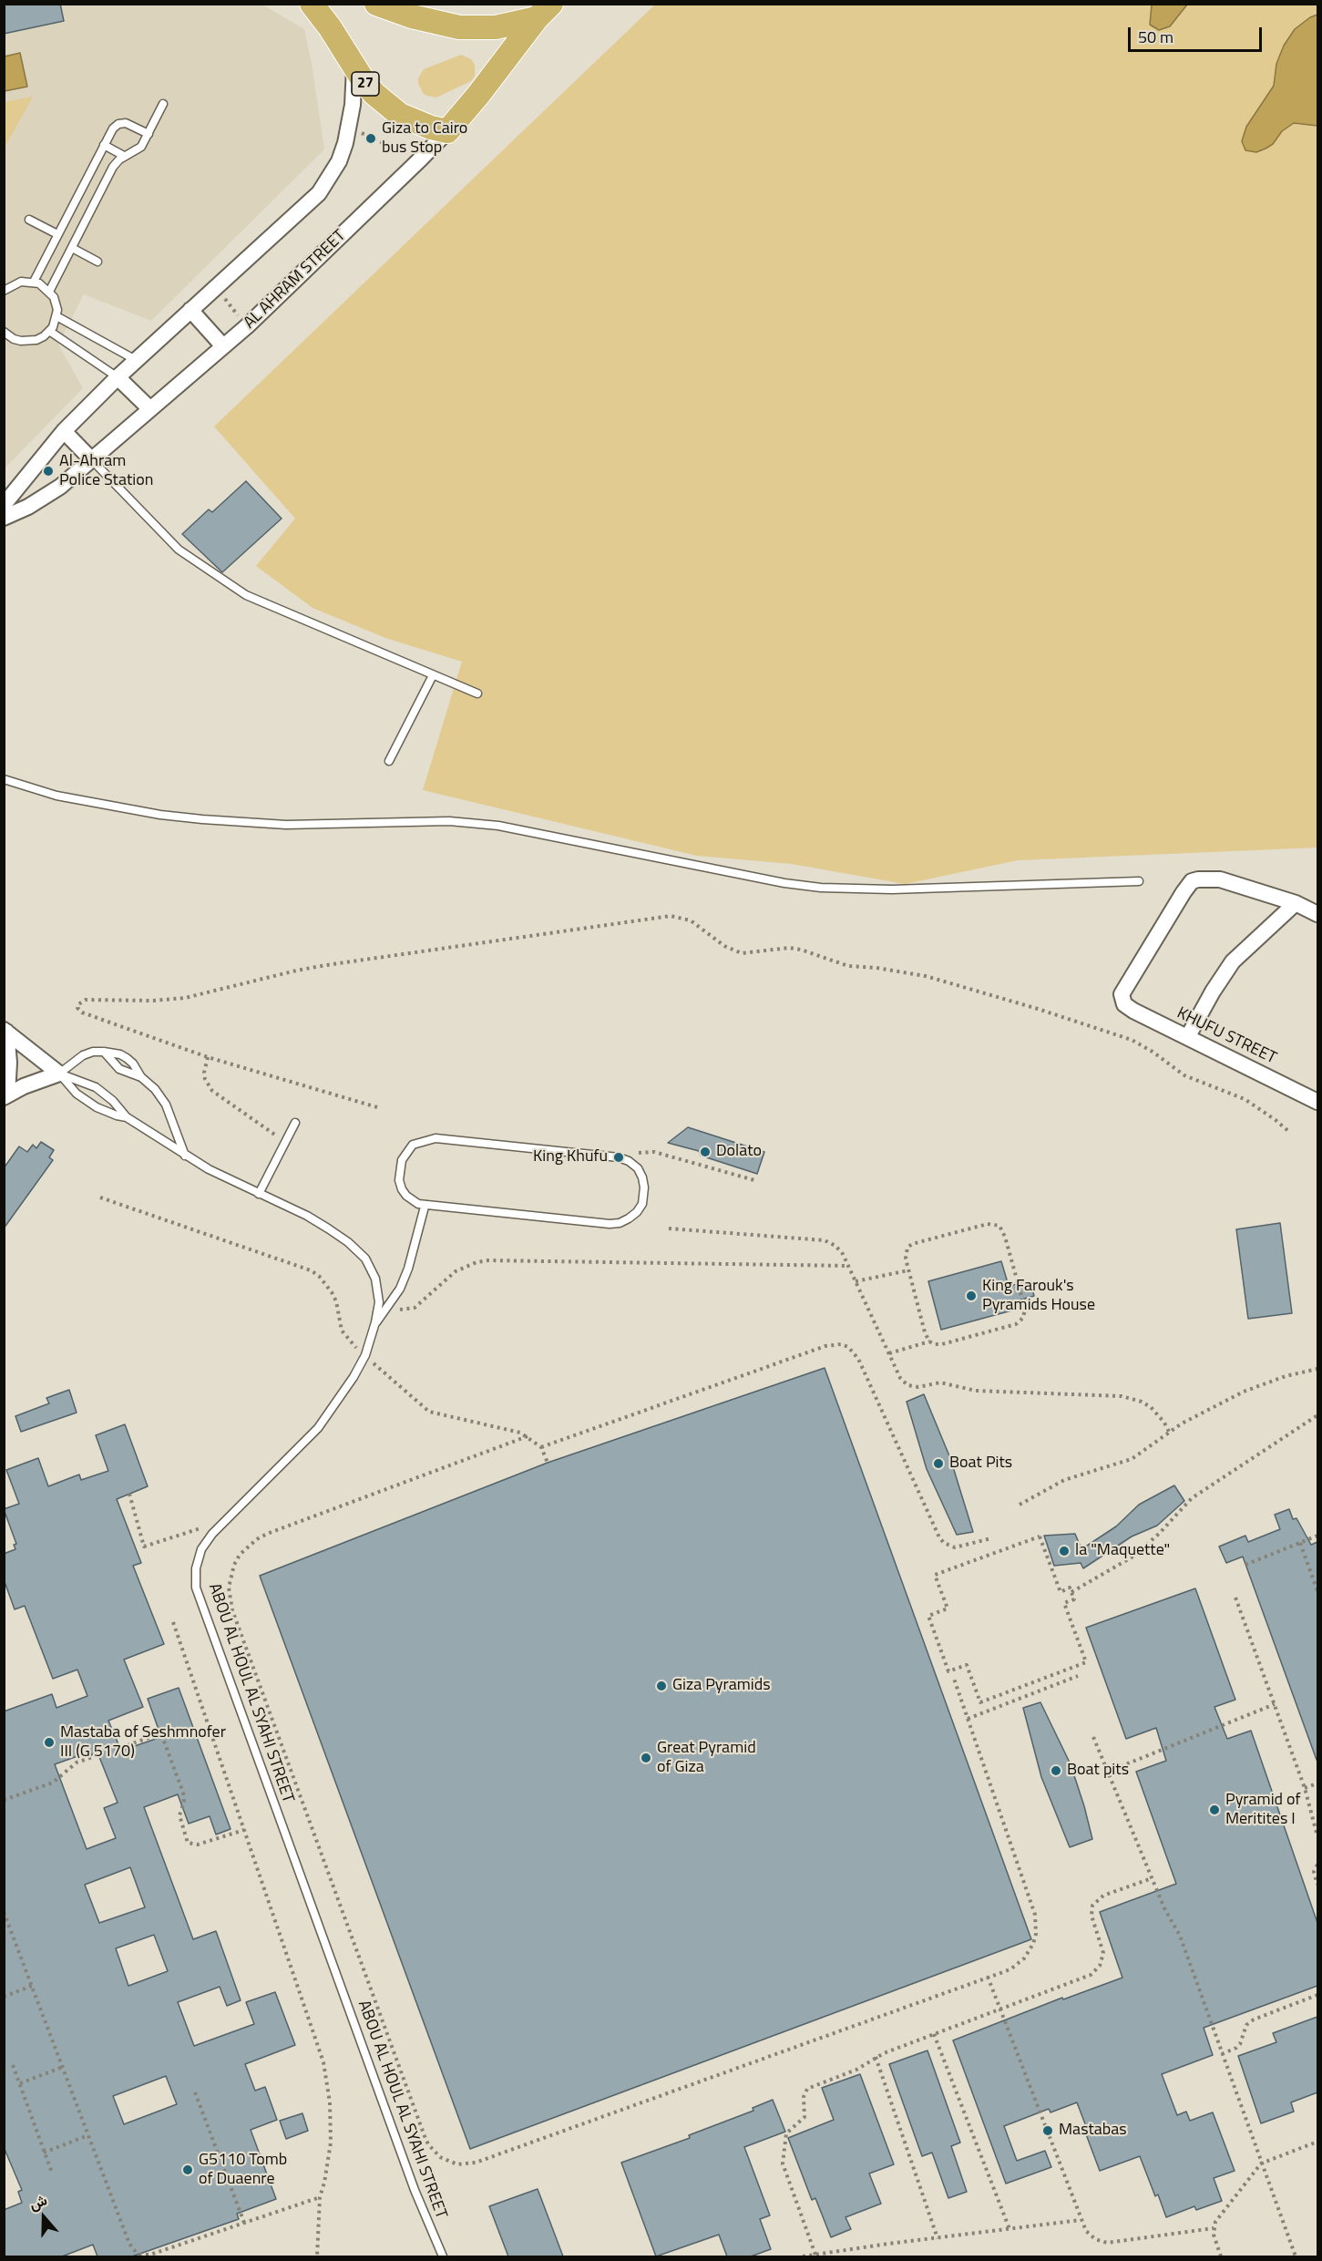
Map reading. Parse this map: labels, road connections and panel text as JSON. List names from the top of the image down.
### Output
{
  "streets": {
    "main road": ["27", "AL AHRAM STREET"],
    "street": ["KHUFU STREET"],
    "lane": ["ABOU AL HOUL AL SYAHI STREET"]
  },
  "crossings": [
    ["27", "AL AHRAM STREET"]
  ],
  "places": [
    "Giza to Cairo bus Stop",
    "Al-Ahram Police Station",
    "Dolato",
    "King Khufu",
    "King Farouk's Pyramids House",
    "Boat Pits",
    "la \"Maquette\"",
    "Giza Pyramids",
    "Mastaba of Seshmnofer III (G 5170)",
    "Great Pyramid of Giza",
    "Boat pits",
    "Pyramid of Meritites I",
    "Mastabas",
    "G5110 Tomb of Duaenre"
  ],
  "scale_bar": "50 m",
  "north": "top"
}
